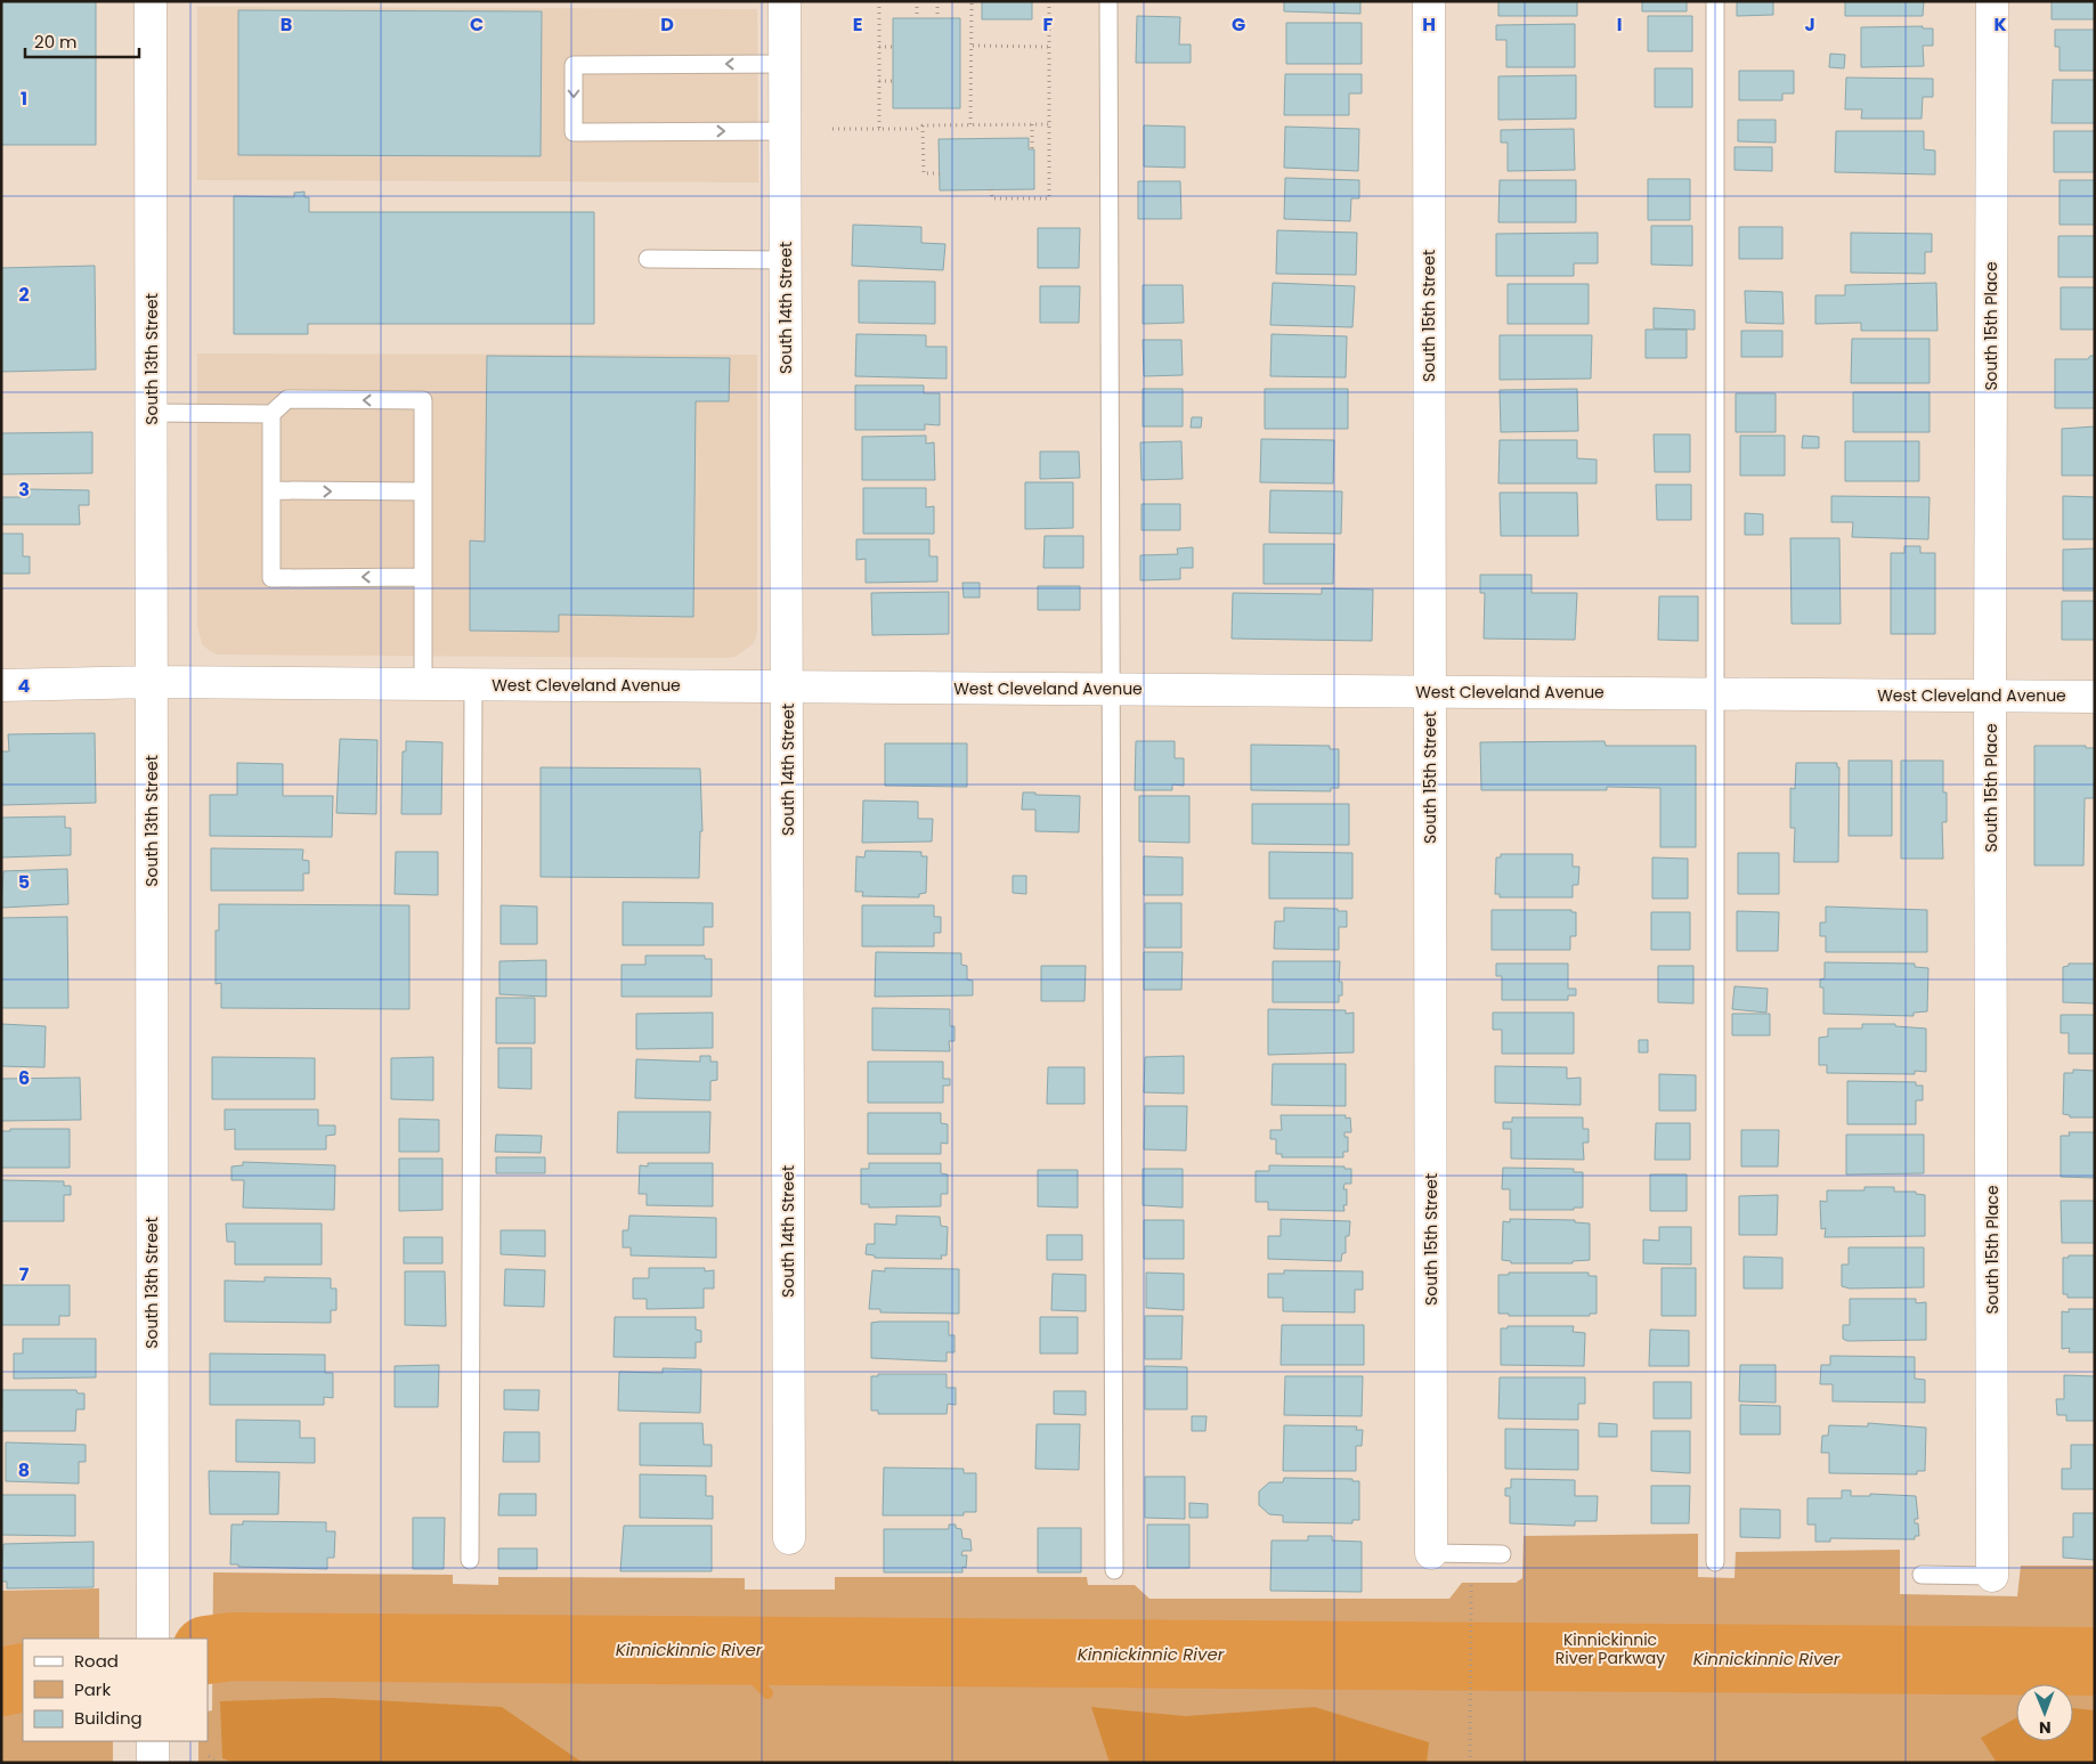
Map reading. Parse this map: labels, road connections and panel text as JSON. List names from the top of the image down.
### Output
{
  "streets": {
    "street": [
      "South 14th Street",
      "South 15th Street",
      "South 15th Place",
      "South 13th Street",
      "West Cleveland Avenue"
    ]
  },
  "crossings": [
    ["South 14th Street", "West Cleveland Avenue"],
    ["South 15th Street", "West Cleveland Avenue"],
    ["South 15th Place", "West Cleveland Avenue"],
    ["South 13th Street", "West Cleveland Avenue"]
  ],
  "water": ["Kinnickinnic River"],
  "parks": ["Kinnickinnic River Parkway"],
  "legend": ["Road", "Park", "Building"],
  "scale_bar": "20 m",
  "north": "bottom",
  "grid": {
    "columns": [
      "B",
      "C",
      "D",
      "E",
      "F",
      "G",
      "H",
      "I",
      "J",
      "K"
    ],
    "rows": [
      "1",
      "2",
      "3",
      "4",
      "5",
      "6",
      "7",
      "8"
    ]
  }
}
